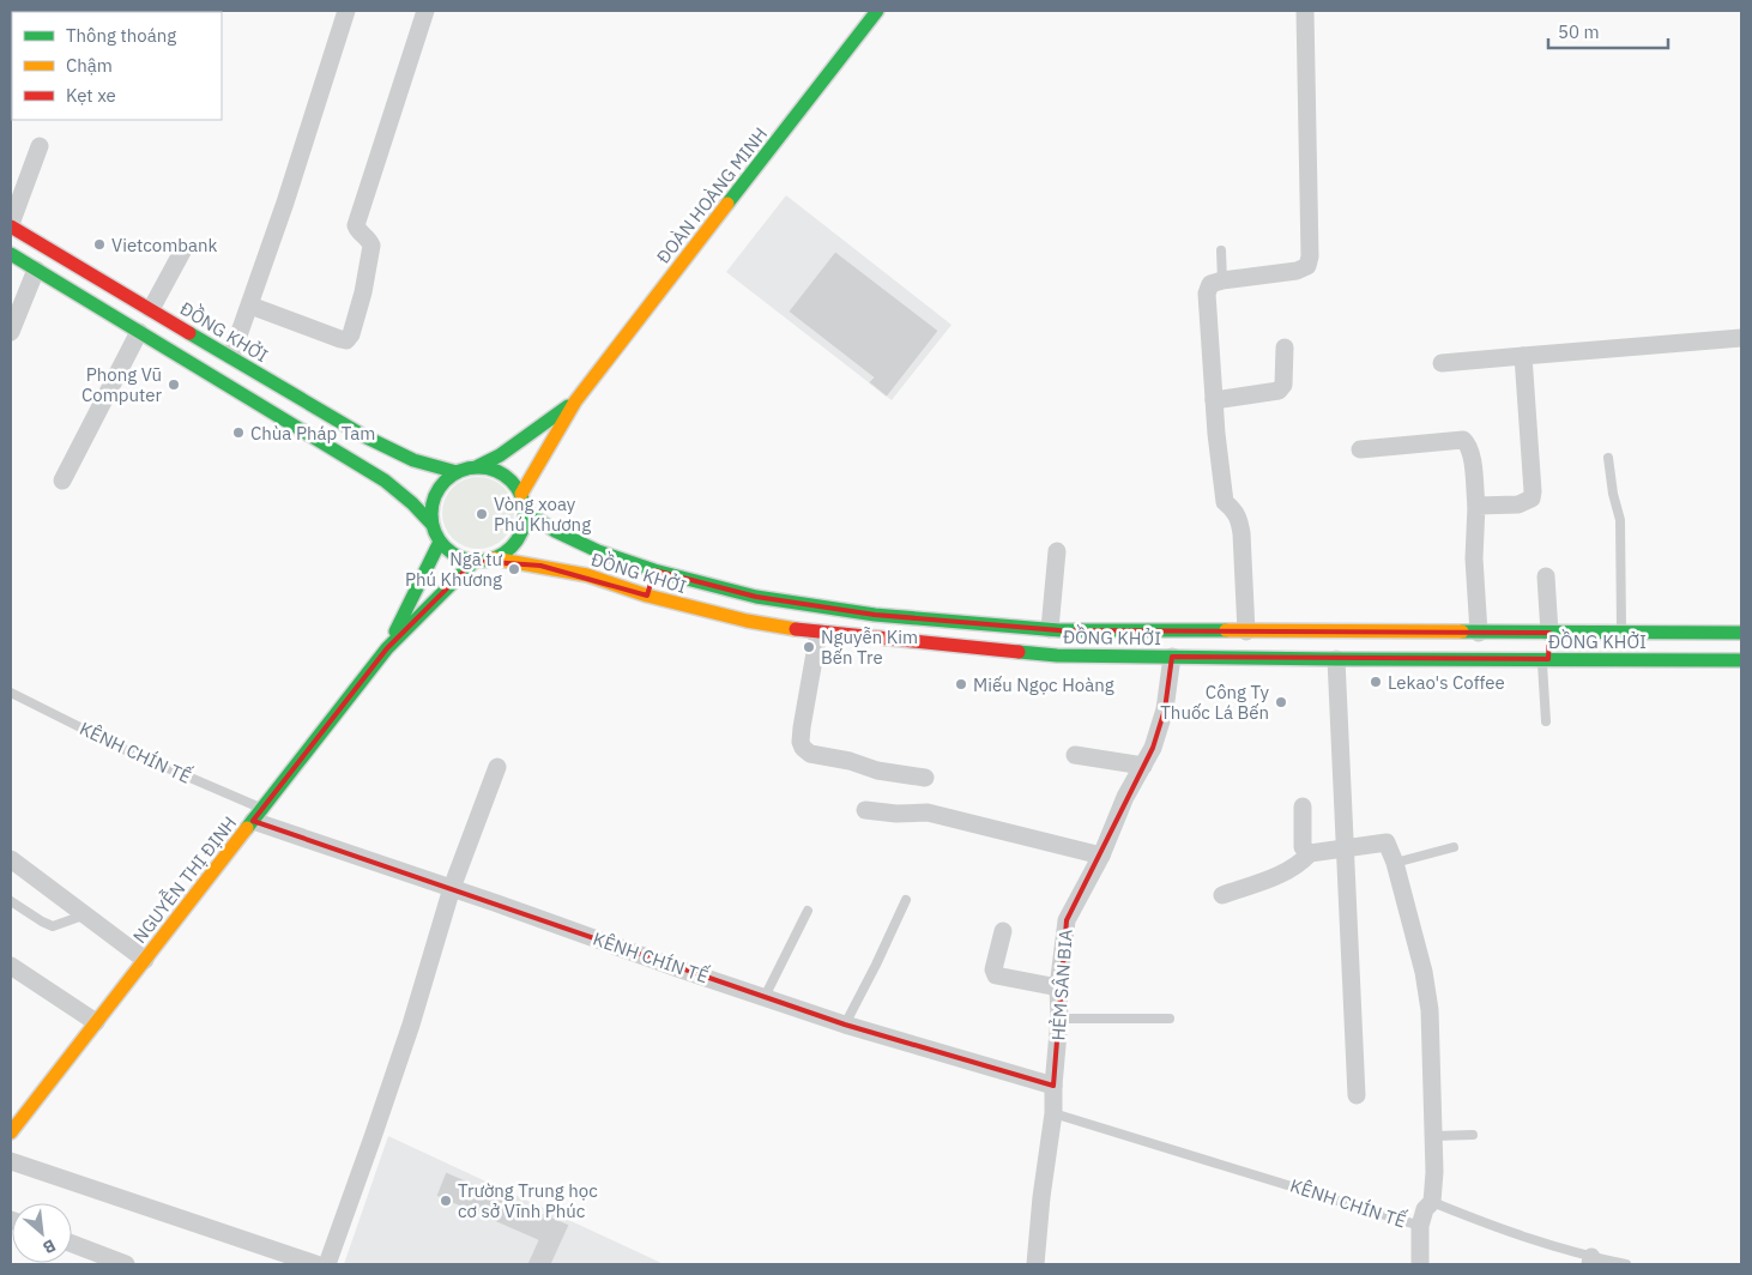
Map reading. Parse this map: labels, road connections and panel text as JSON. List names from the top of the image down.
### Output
{
  "streets": {
    "main road": ["ĐOÀN HOÀNG MINH", "ĐỒNG KHỞI", "NGUYỄN THỊ ĐỊNH"],
    "street": ["KÊNH CHÍN TẾ", "HẺM SÂN BIA"]
  },
  "crossings": [
    ["ĐOÀN HOÀNG MINH", "ĐỒNG KHỞI"],
    ["ĐOÀN HOÀNG MINH", "NGUYỄN THỊ ĐỊNH"],
    ["ĐỒNG KHỞI", "NGUYỄN THỊ ĐỊNH"],
    ["ĐỒNG KHỞI", "HẺM SÂN BIA"],
    ["KÊNH CHÍN TẾ", "NGUYỄN THỊ ĐỊNH"],
    ["KÊNH CHÍN TẾ", "HẺM SÂN BIA"]
  ],
  "places": [
    "Vietcombank",
    "Phong Vũ Computer",
    "Chùa Pháp Tam",
    "Vòng xoay Phú Khương",
    "Ngã tư Phú Khương",
    "Nguyễn Kim Bến Tre",
    "Lekao's Coffee",
    "Miếu Ngọc Hoàng",
    "Công Ty Thuốc Lá Bến",
    "Trường Trung học cơ sở Vĩnh Phúc"
  ],
  "legend": ["Thông thoáng", "Chậm", "Kẹt xe"],
  "scale_bar": "50 m",
  "north": "bottom right"
}
